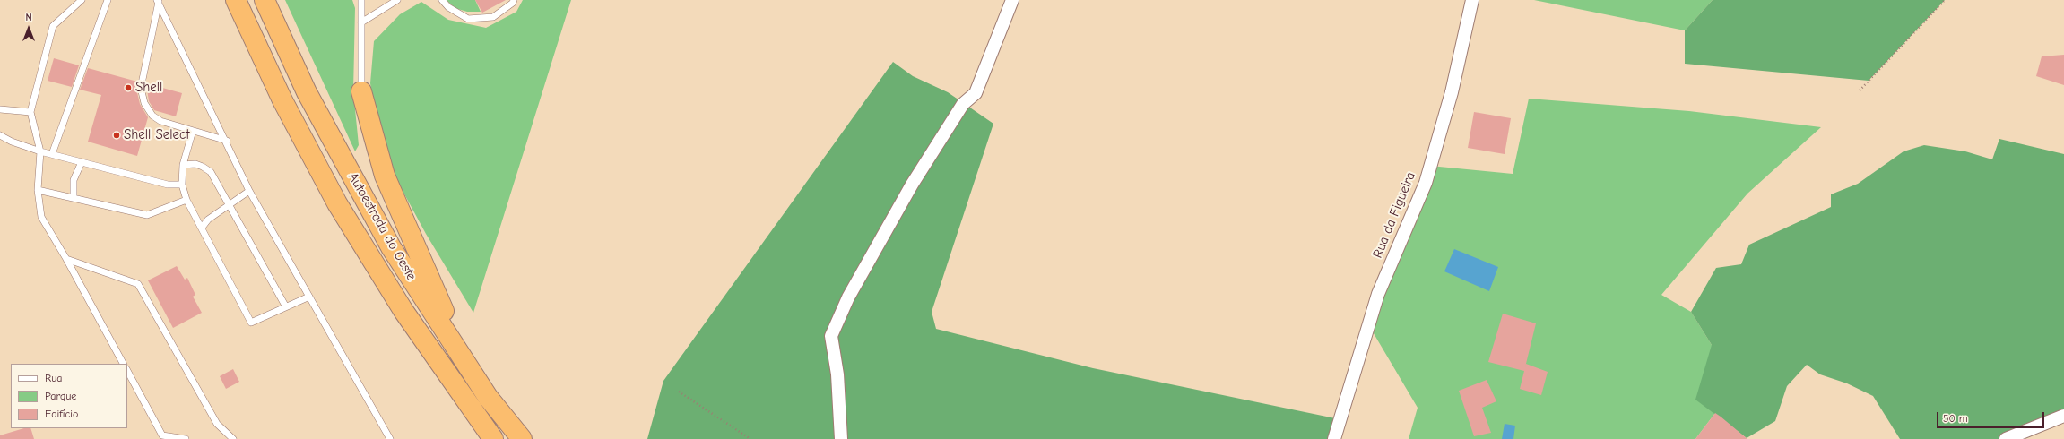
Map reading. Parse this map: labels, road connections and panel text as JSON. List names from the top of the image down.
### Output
{
  "streets": {
    "highway": ["Autoestrada do Oeste"],
    "street": ["Rua da Figueira"]
  },
  "places": ["Shell", "Shell Select"],
  "legend": ["Rua", "Parque", "Edifício"],
  "scale_bar": "50 m",
  "north": "top"
}
